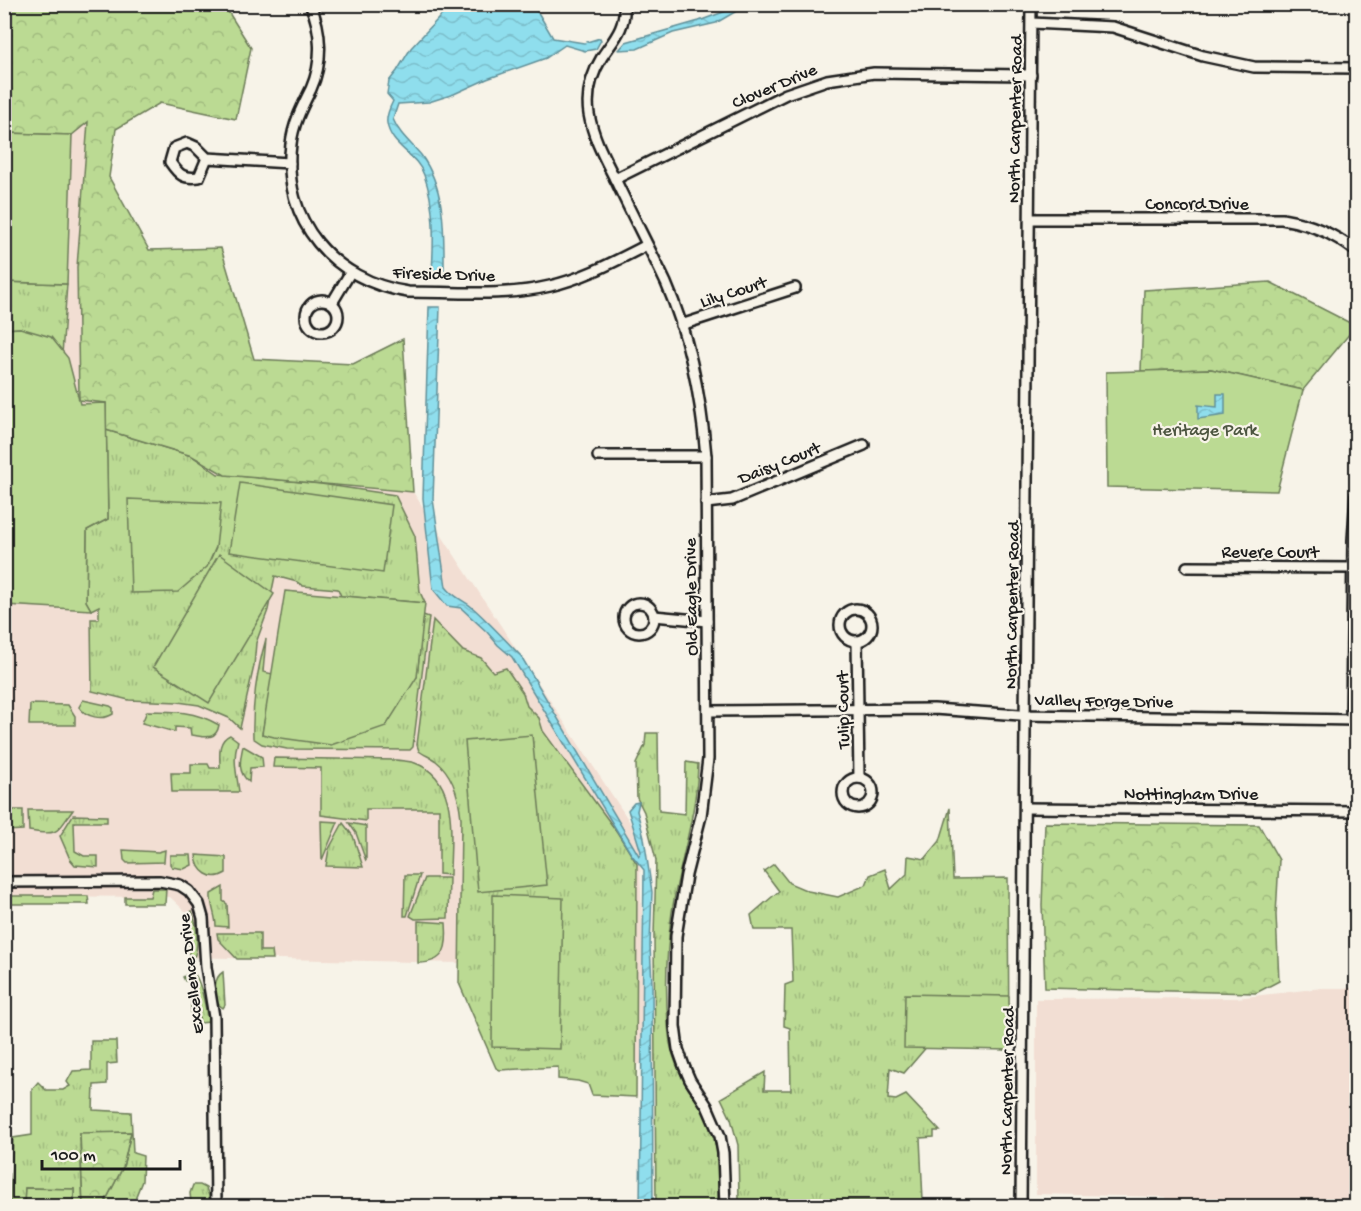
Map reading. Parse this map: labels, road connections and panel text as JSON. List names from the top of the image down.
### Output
{
  "streets": {
    "street": [
      "Clover Drive",
      "North Carpenter Road",
      "Concord Drive",
      "Fireside Drive",
      "Lily Court",
      "Daisy Court",
      "Revere Court",
      "Old Eagle Drive",
      "Valley Forge Drive",
      "Tulip Court",
      "Nottingham Drive",
      "Excellence Drive"
    ]
  },
  "crossings": [
    ["Clover Drive", "North Carpenter Road"],
    ["Clover Drive", "Old Eagle Drive"],
    ["North Carpenter Road", "Concord Drive"],
    ["North Carpenter Road", "Valley Forge Drive"],
    ["North Carpenter Road", "Nottingham Drive"],
    ["Fireside Drive", "Old Eagle Drive"],
    ["Lily Court", "Old Eagle Drive"],
    ["Daisy Court", "Old Eagle Drive"],
    ["Old Eagle Drive", "Valley Forge Drive"],
    ["Valley Forge Drive", "Tulip Court"]
  ],
  "parks": ["Heritage Park"],
  "scale_bar": "100 m"
}
